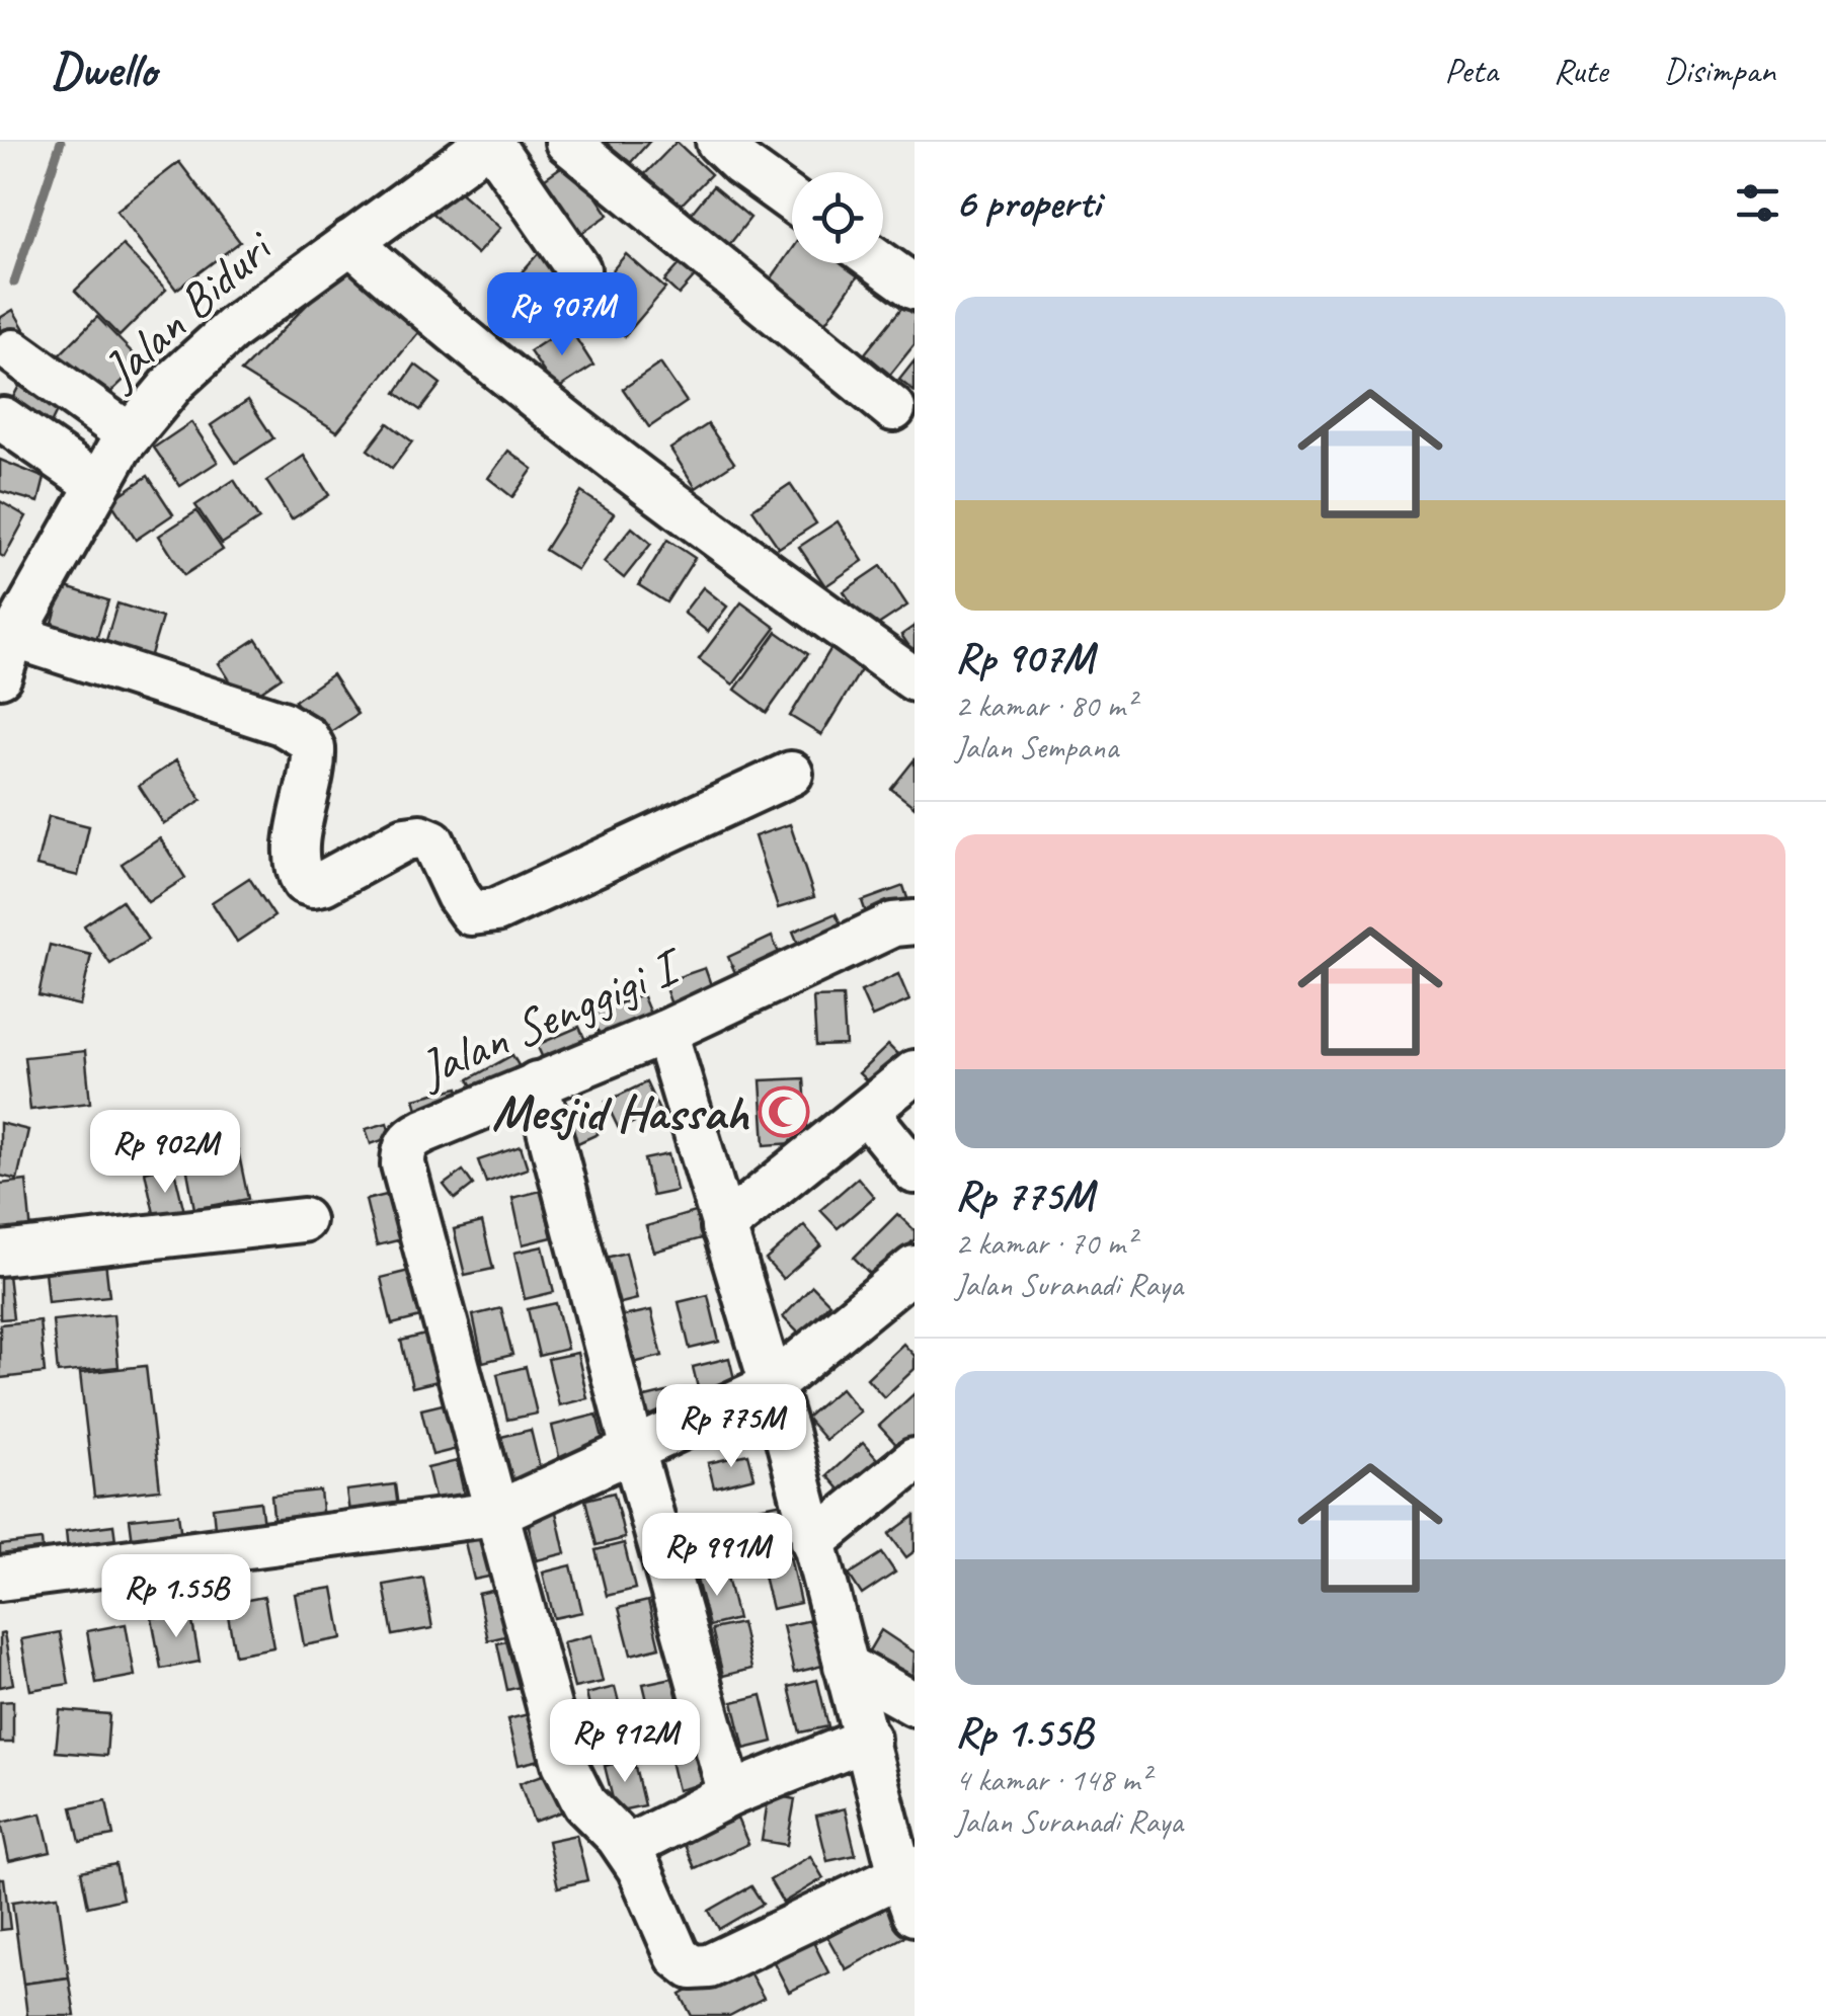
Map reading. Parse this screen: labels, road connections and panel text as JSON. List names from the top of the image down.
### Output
{
  "streets": {
    "street": ["Jalan Biduri", "Jalan Senggigi I"]
  },
  "places": {
    "mosque": ["Mesjid Hassah"]
  },
  "page": {
    "header": "Dwello",
    "nav": ["Peta", "Rute", "Disimpan"],
    "heading": "6 properti",
    "list": [
      {
        "name": "Rp 907M",
        "note": "2 kamar · 80 m² · Jalan Sempana"
      },
      {
        "name": "Rp 775M",
        "note": "2 kamar · 70 m² · Jalan Suranadi Raya"
      },
      {
        "name": "Rp 1.55B",
        "note": "4 kamar · 148 m² · Jalan Suranadi Raya"
      }
    ],
    "price": [
      "Rp 907M",
      "Rp 902M",
      "Rp 775M",
      "Rp 991M",
      "Rp 1.55B",
      "Rp 912M"
    ]
  }
}
